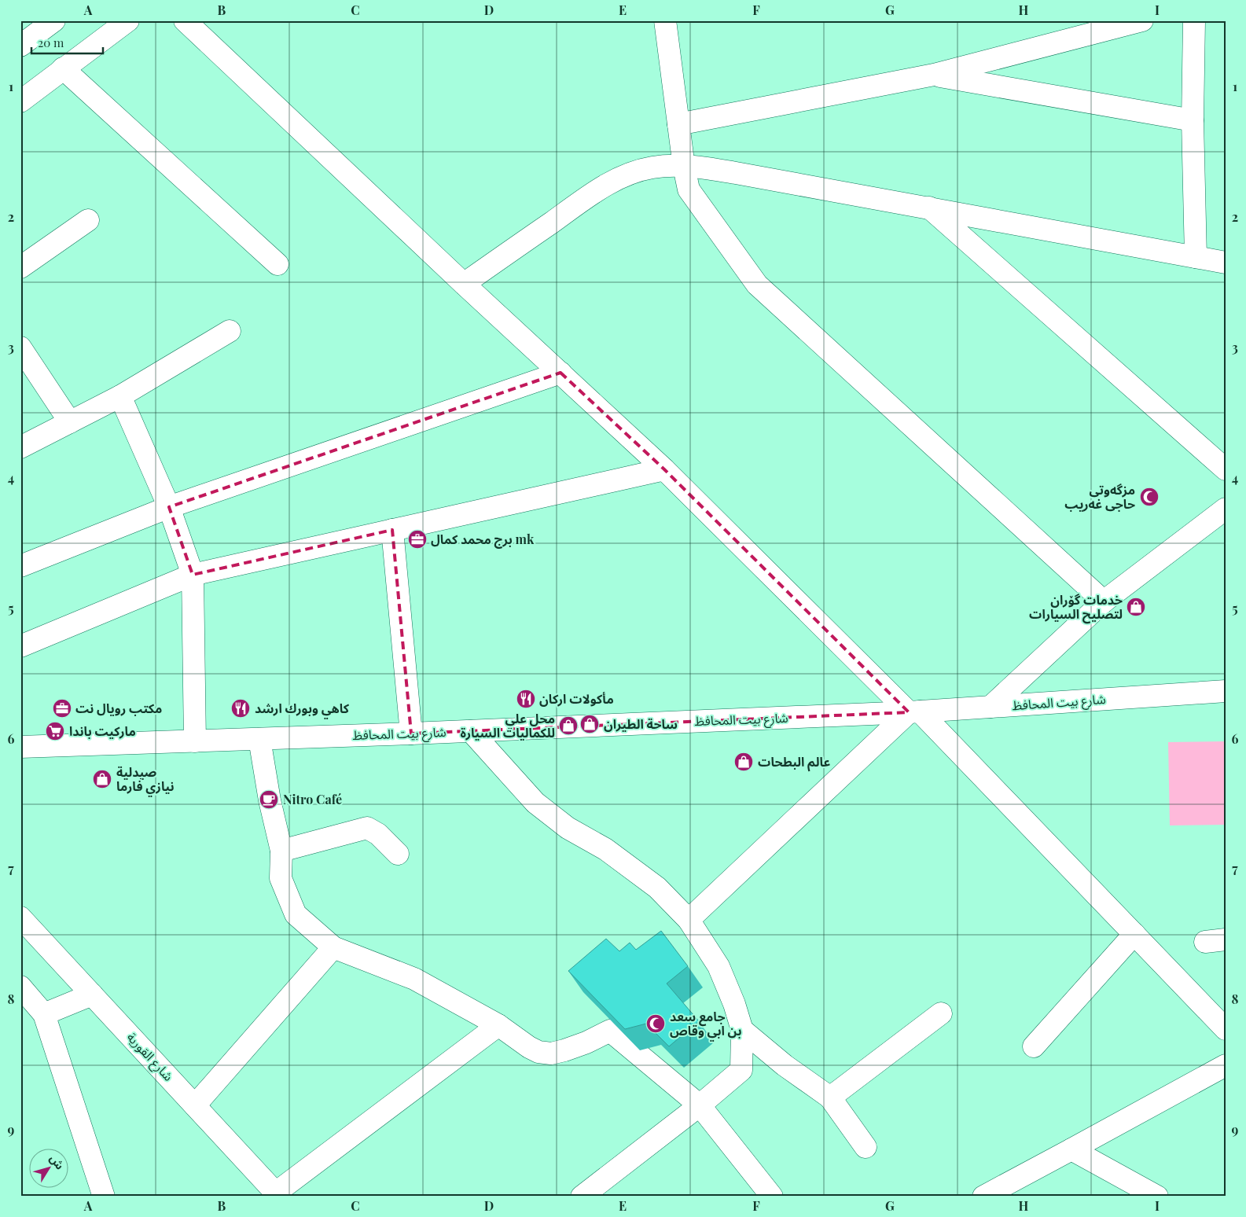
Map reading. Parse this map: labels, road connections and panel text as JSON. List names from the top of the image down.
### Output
{
  "streets": {
    "main road": ["شارع بيت المحافظ", "شارع القورية"]
  },
  "places": {
    "mosque": ["مزگەوتی حاجی غەریب", "جامع سعد بن ابي وقاص"],
    "office": ["برج محمد كمال mk", "مكتب رويال نت"],
    "shop": [
      "خدمات گۆران لتصليح السيارات",
      "ساحة الطيران",
      "محل علي للكماليات السيارة",
      "عالم البطحات",
      "صيدلية نيازي فارما"
    ],
    "restaurant": ["مأكولات اركان", "كاهي وبورك ارشد"],
    "supermarket": ["ماركيت باندا"],
    "cafe": ["Nitro Café"]
  },
  "scale_bar": "20 m",
  "north": "top right",
  "grid": {
    "columns": [
      "A",
      "B",
      "C",
      "D",
      "E",
      "F",
      "G",
      "H",
      "I"
    ],
    "rows": [
      "1",
      "2",
      "3",
      "4",
      "5",
      "6",
      "7",
      "8",
      "9"
    ]
  }
}
